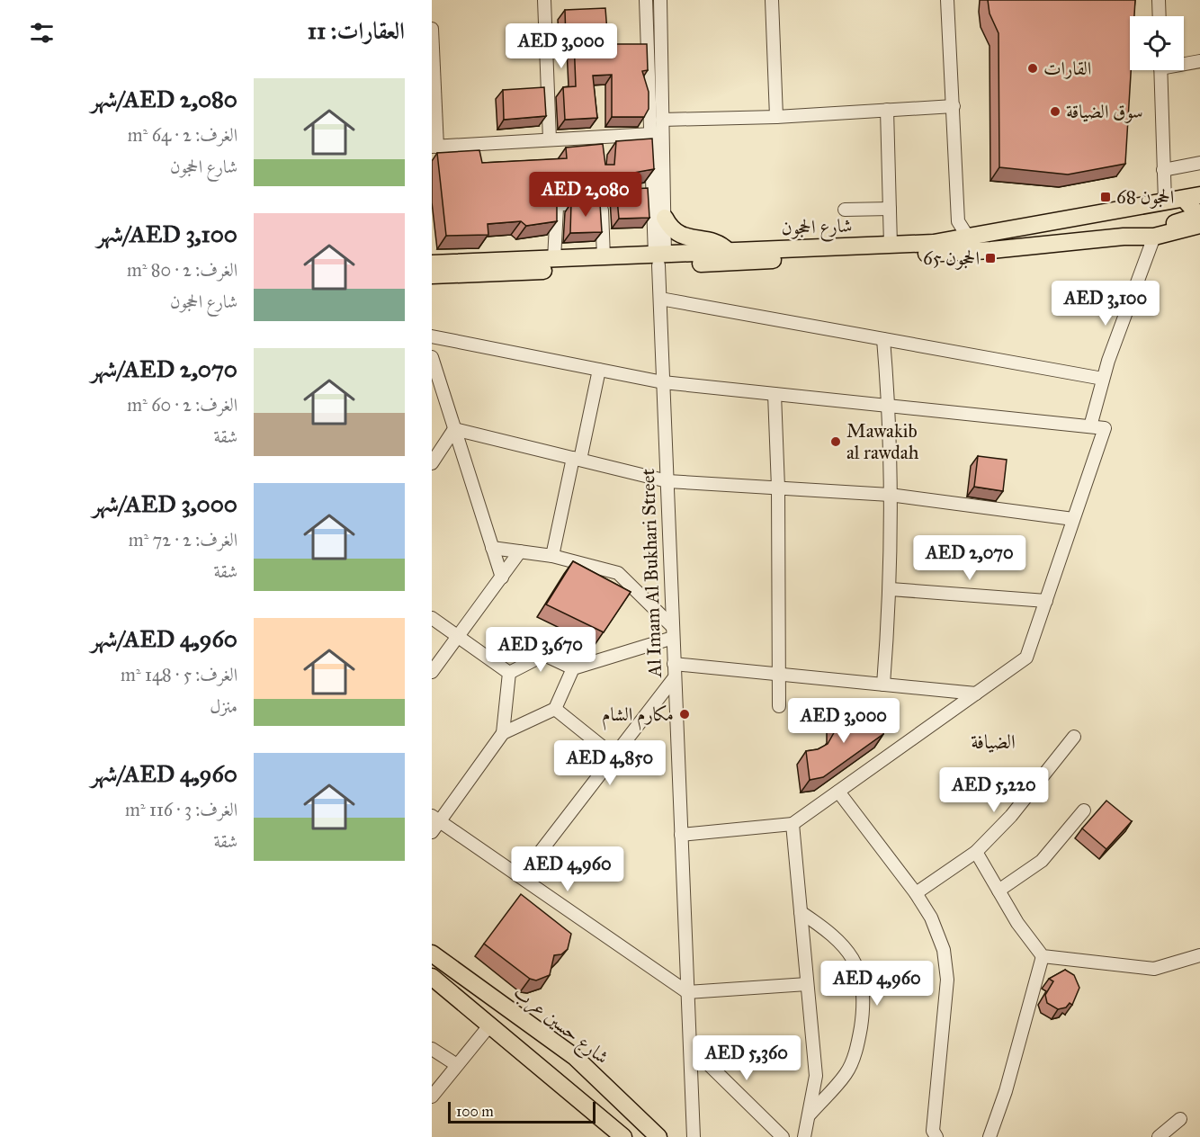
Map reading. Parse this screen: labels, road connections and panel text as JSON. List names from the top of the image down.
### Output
{
  "streets": {
    "main road": ["شارع الحجون", "شارع حسين عرب"],
    "street": ["Al Imam Al Bukhari Street"]
  },
  "crossings": [
    ["شارع الحجون", "Al Imam Al Bukhari Street"]
  ],
  "districts": ["الضيافة"],
  "places": {
    "other": [
      "القارات",
      "سوق الضياقة",
      "Mawakib al rawdah",
      "مكارم الشام"
    ],
    "transit": ["الحجون 68", "الحجون 65"]
  },
  "scale_bar": "100 m",
  "page": {
    "heading": "العقارات: 11",
    "price": [
      "AED 3,000",
      "AED 2,080",
      "AED 3,100",
      "AED 2,070",
      "AED 3,670",
      "AED 3,000",
      "AED 4,850",
      "AED 5,220",
      "AED 4,960",
      "AED 4,960",
      "AED 5,360"
    ],
    "list": [
      {
        "name": "AED 2,080/شهر",
        "note": "الغرف: 2 · 64 m² · شارع الحجون"
      },
      {
        "name": "AED 3,100/شهر",
        "note": "الغرف: 2 · 80 m² · شارع الحجون"
      },
      {
        "name": "AED 2,070/شهر",
        "note": "الغرف: 2 · 60 m² · شقة"
      },
      {
        "name": "AED 3,000/شهر",
        "note": "الغرف: 2 · 72 m² · شقة"
      },
      {
        "name": "AED 4,960/شهر",
        "note": "الغرف: 5 · 148 m² · منزل"
      },
      {
        "name": "AED 4,960/شهر",
        "note": "الغرف: 3 · 116 m² · شقة"
      }
    ],
    "scale": "100 m"
  }
}
